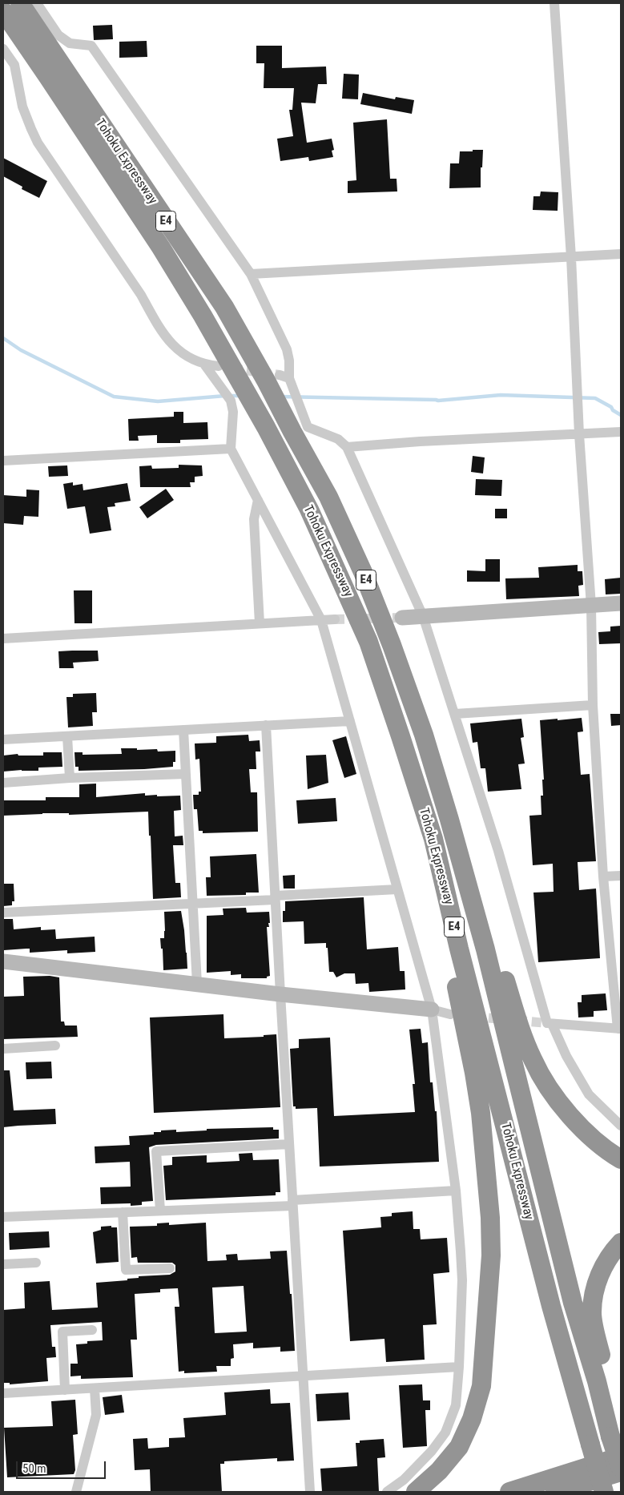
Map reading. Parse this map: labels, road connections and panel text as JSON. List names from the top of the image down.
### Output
{
  "streets": {
    "highway": ["Tohoku Expressway", "E4"]
  },
  "crossings": [
    ["Tohoku Expressway", "E4"]
  ],
  "scale_bar": "50 m"
}
